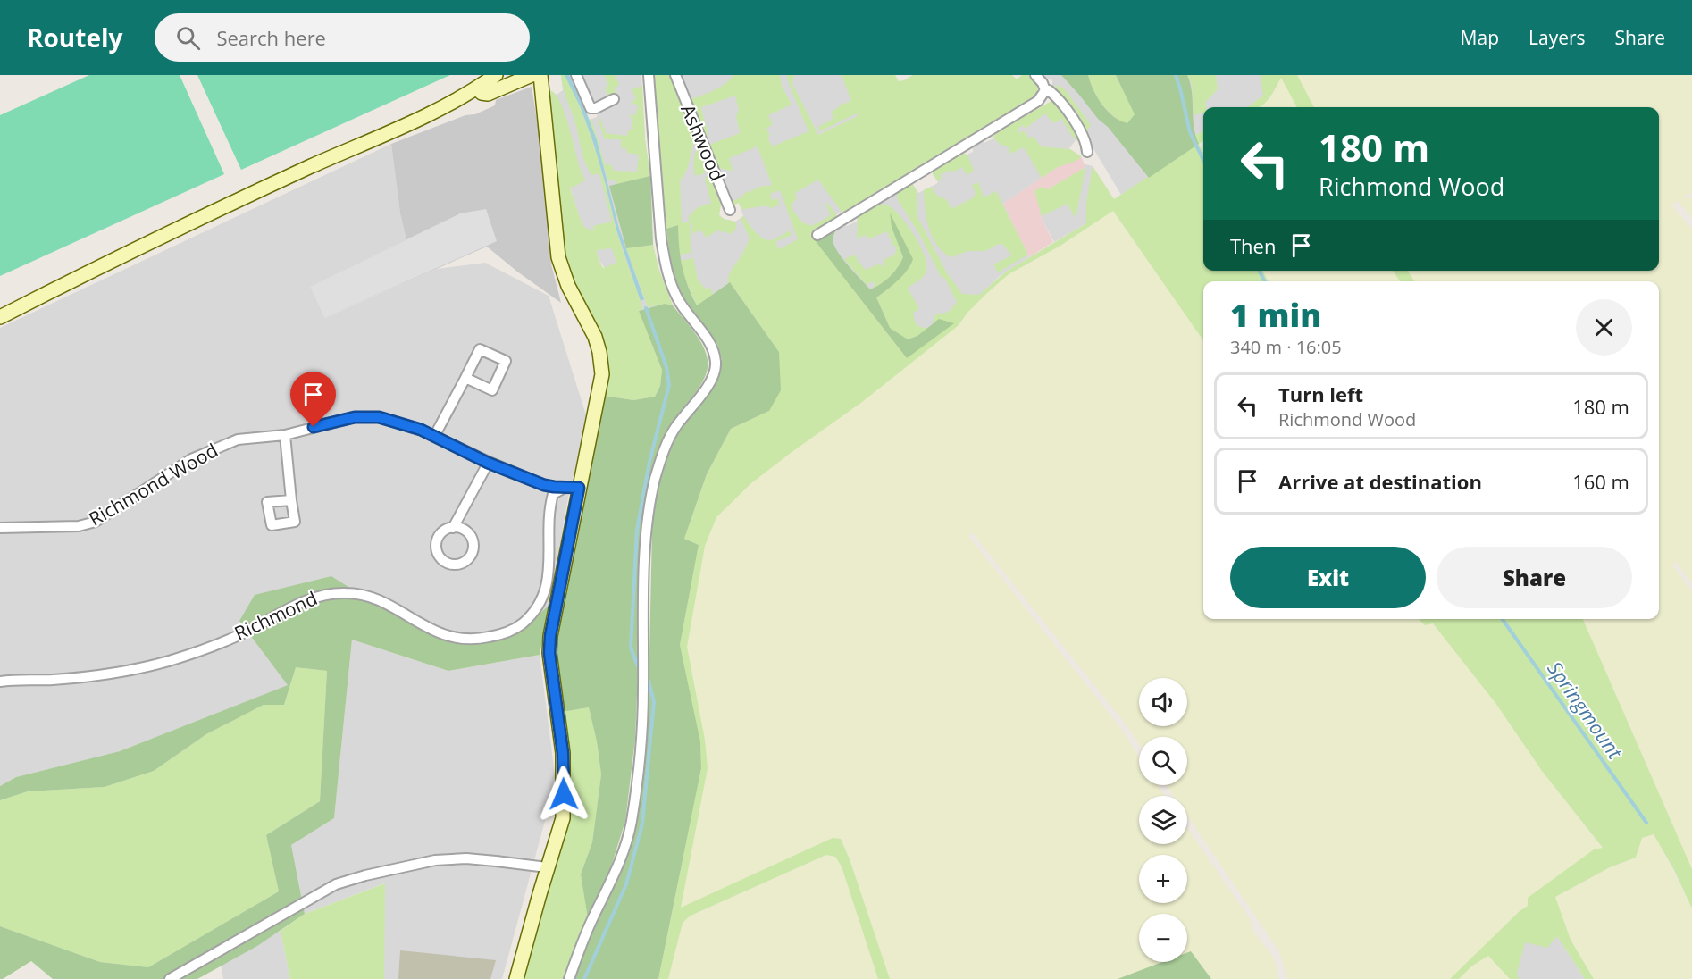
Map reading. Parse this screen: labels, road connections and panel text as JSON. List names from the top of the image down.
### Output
{
  "streets": {
    "street": ["Ashwood", "Richmond Wood", "Richmond"]
  },
  "crossings": [
    ["Richmond Wood", "Richmond"]
  ],
  "water": ["Springmount"],
  "page": {
    "header": "Routely",
    "search": "Search here",
    "nav": ["Map", "Layers", "Share"],
    "turn": ["180 m", "Richmond Wood"],
    "then": "Then",
    "heading": ["1 min", "340 m · 16:05"],
    "list": [
      {
        "name": "Turn left",
        "note": "Richmond Wood",
        "value": "180 m"
      },
      {
        "name": "Arrive at destination",
        "value": "160 m"
      }
    ],
    "buttons": ["Exit", "Share"],
    "map_buttons": ["+", "−"]
  }
}
